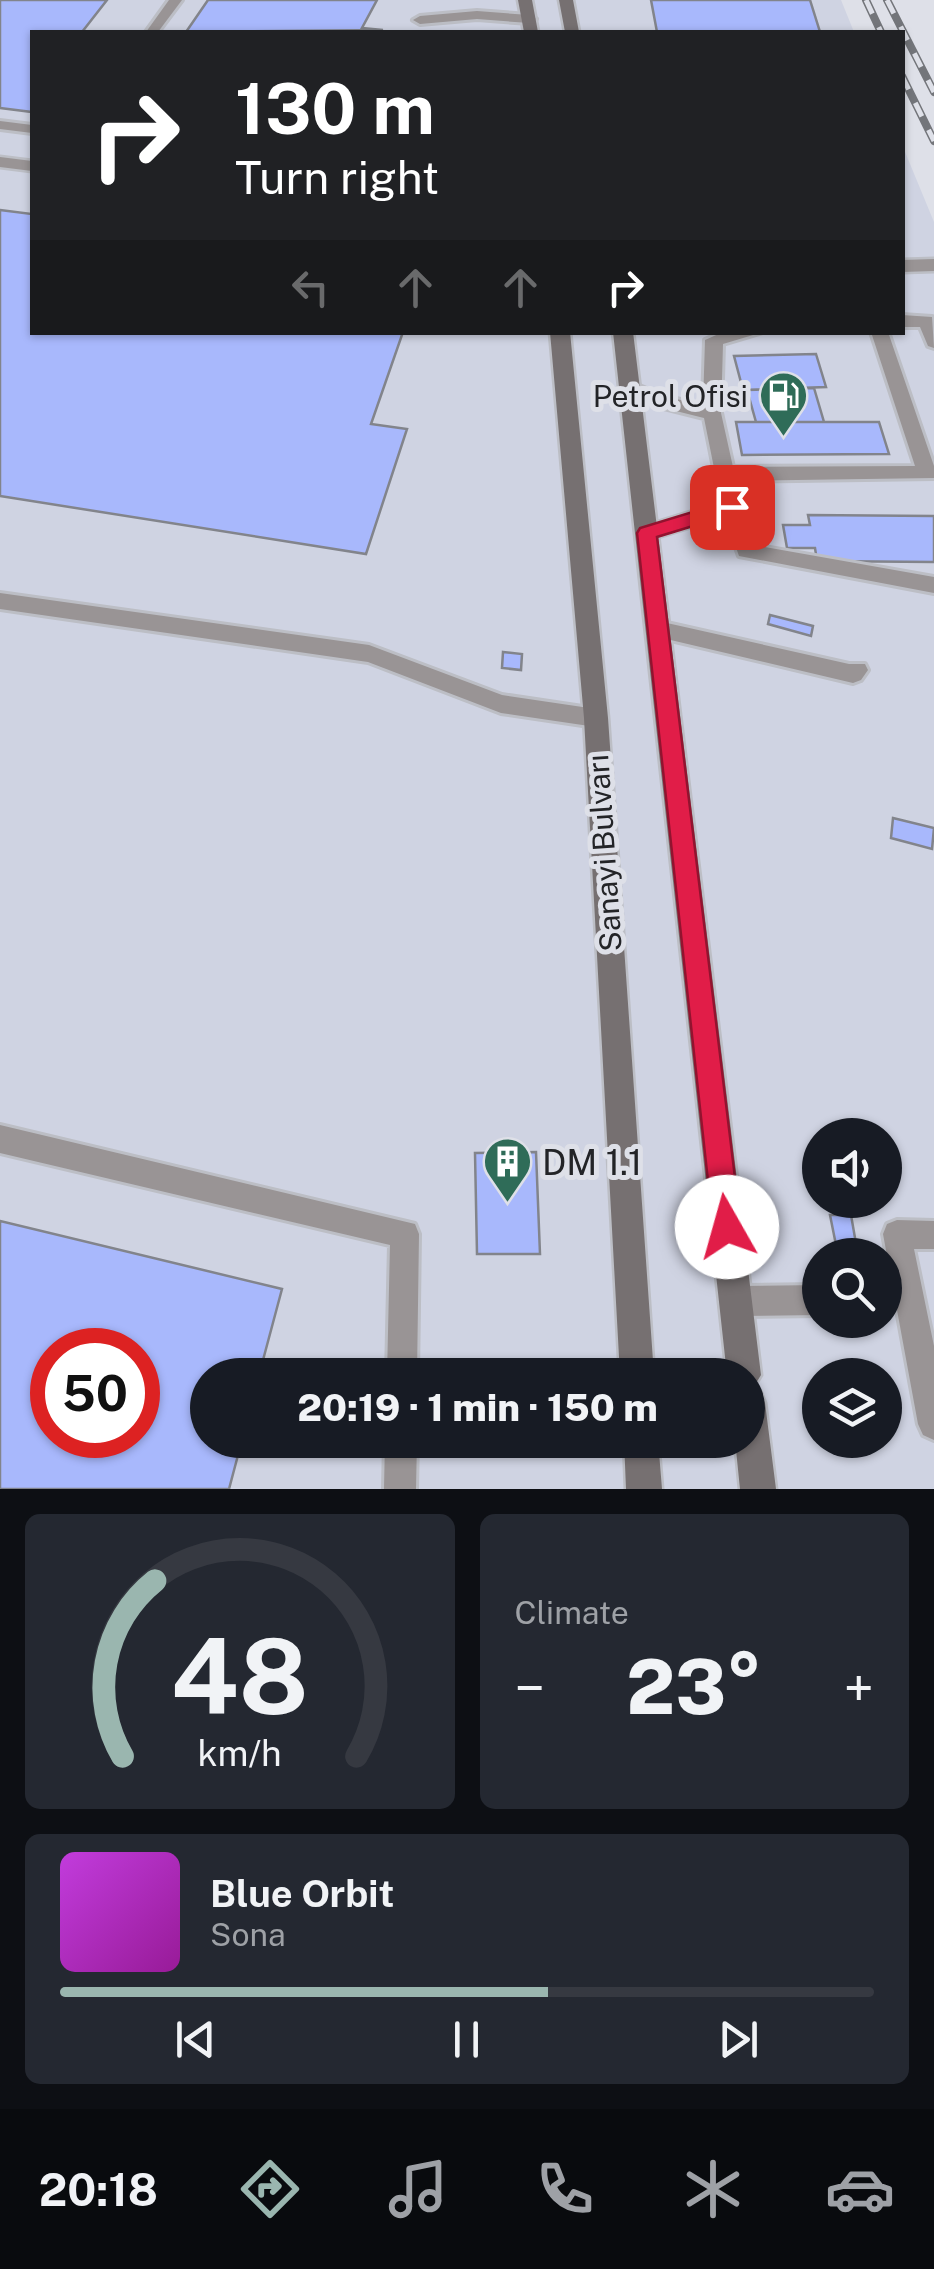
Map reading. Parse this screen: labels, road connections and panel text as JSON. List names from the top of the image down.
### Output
{
  "streets": {
    "main road": ["Sanayi Bulvarı"]
  },
  "places": {
    "fuel station": ["Petrol Ofisi"],
    "building": ["DM 1.1"]
  },
  "page": {
    "turn": ["130 m", "Turn right"],
    "limit": "50",
    "trip": "20:19 · 1 min · 150 m",
    "tile": "Climate",
    "heat": ["−", "23°", "+"],
    "song": ["Blue Orbit", "Sona"],
    "tabs": "20:18",
    "gauge": ["48", "km/h"]
  }
}
